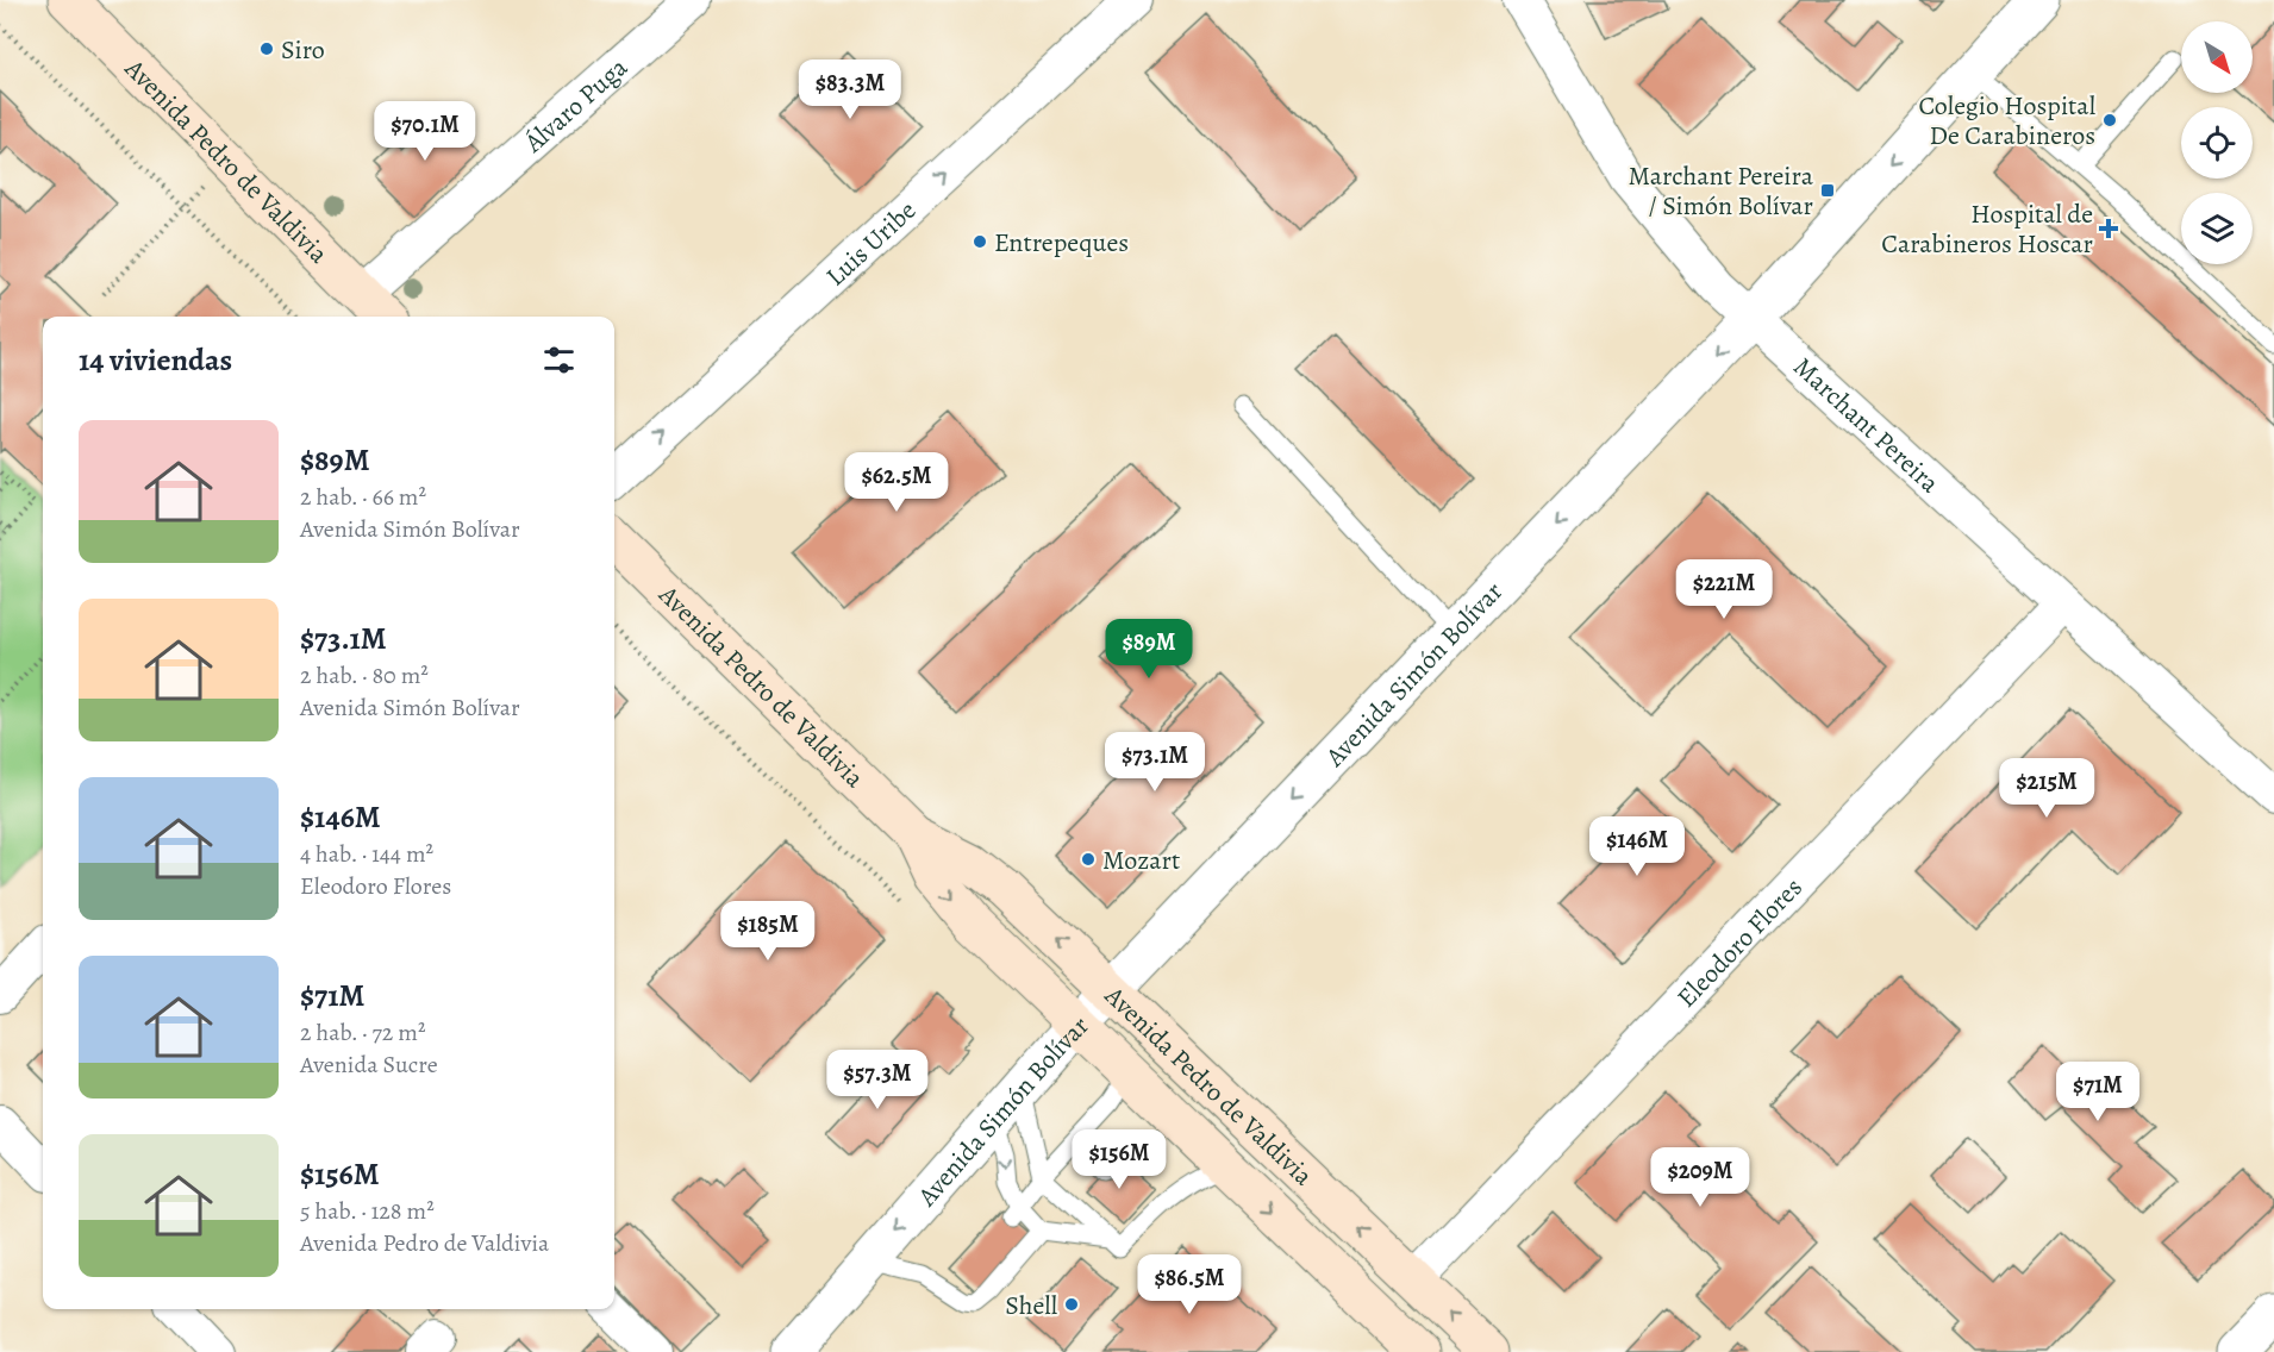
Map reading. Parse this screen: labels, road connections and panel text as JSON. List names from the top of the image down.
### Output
{
  "streets": {
    "main road": ["Avenida Pedro de Valdivia"],
    "street": [
      "Álvaro Puga",
      "Luis Uribe",
      "Marchant Pereira",
      "Avenida Simón Bolívar",
      "Eleodoro Flores"
    ]
  },
  "crossings": [
    ["Álvaro Puga", "Avenida Pedro de Valdivia"],
    ["Avenida Pedro de Valdivia", "Avenida Simón Bolívar"],
    ["Avenida Pedro de Valdivia", "Eleodoro Flores"],
    ["Marchant Pereira", "Avenida Simón Bolívar"],
    ["Marchant Pereira", "Eleodoro Flores"]
  ],
  "one_way": ["Luis Uribe", "Avenida Simón Bolívar"],
  "places": {
    "other": [
      "Siro",
      "Colegio Hospital De Carabineros",
      "Entrepeques",
      "Mozart",
      "Shell"
    ],
    "transit": ["Marchant Pereira / Simón Bolívar"],
    "health": ["Hospital de Carabineros Hoscar"]
  },
  "north": "bottom right",
  "page": {
    "price": [
      "$83.3M",
      "$70.1M",
      "$62.5M",
      "$221M",
      "$89M",
      "$73.1M",
      "$215M",
      "$146M",
      "$185M",
      "$57.3M",
      "$71M",
      "$156M",
      "$209M",
      "$86.5M"
    ],
    "heading": "14 viviendas",
    "list": [
      {
        "name": "$89M",
        "note": "2 hab. · 66 m² · Avenida Simón Bolívar"
      },
      {
        "name": "$73.1M",
        "note": "2 hab. · 80 m² · Avenida Simón Bolívar"
      },
      {
        "name": "$146M",
        "note": "4 hab. · 144 m² · Eleodoro Flores"
      },
      {
        "name": "$71M",
        "note": "2 hab. · 72 m² · Avenida Sucre"
      },
      {
        "name": "$156M",
        "note": "5 hab. · 128 m² · Avenida Pedro de Valdivia"
      }
    ]
  }
}
